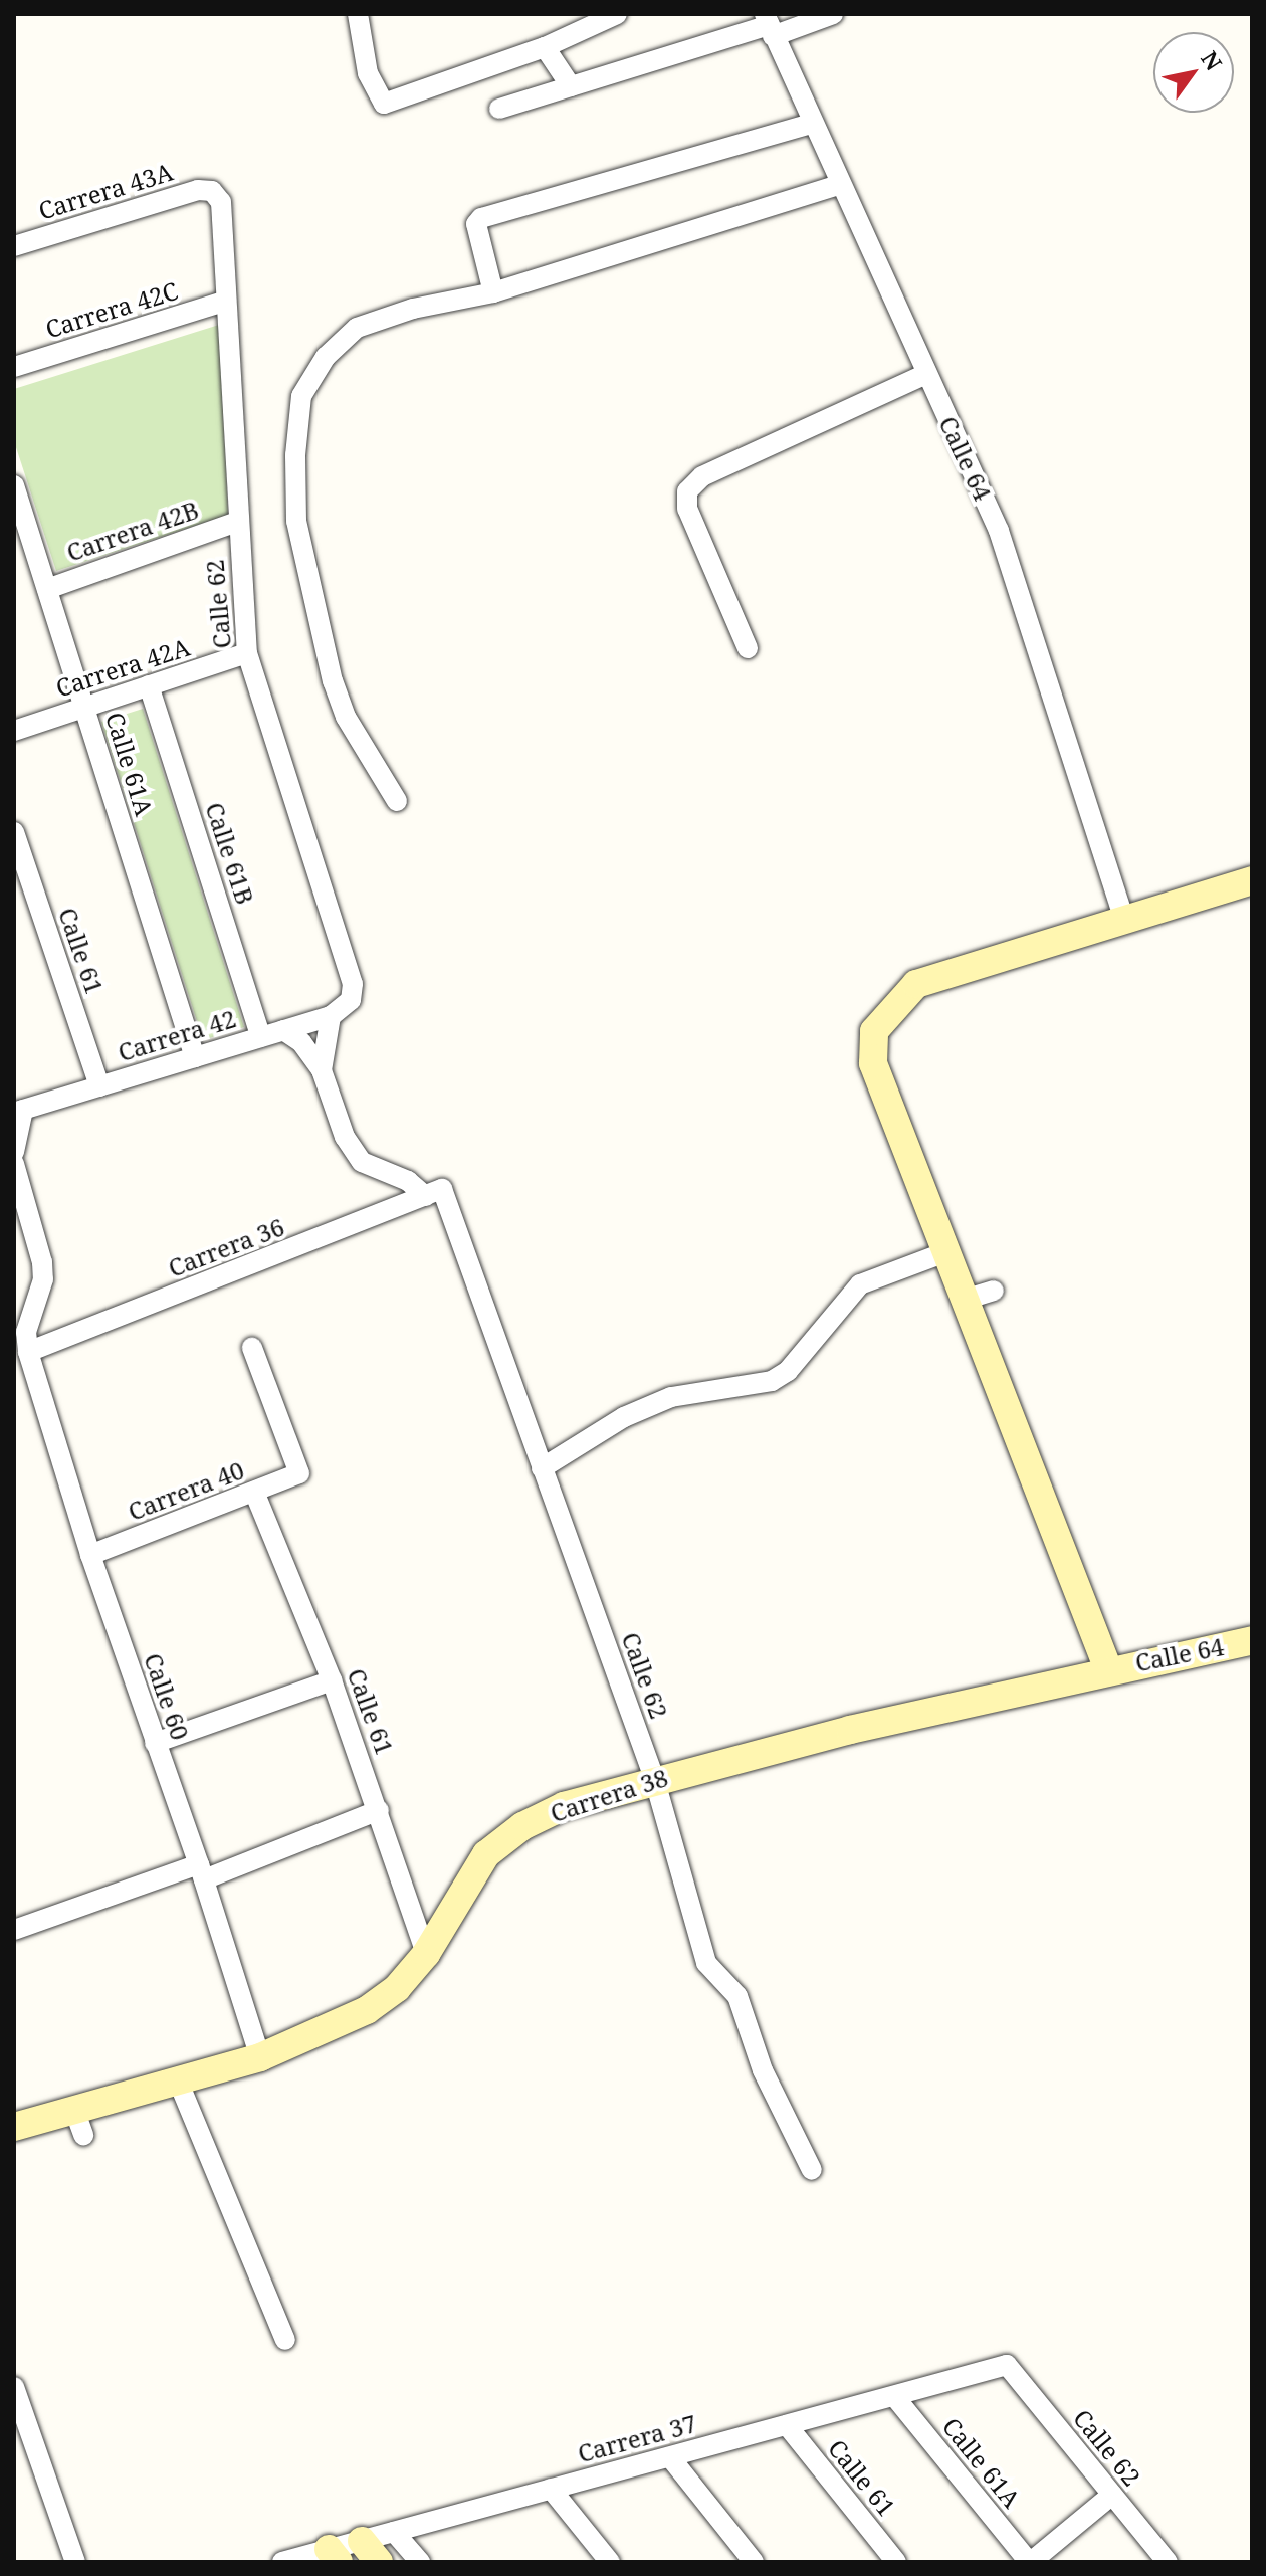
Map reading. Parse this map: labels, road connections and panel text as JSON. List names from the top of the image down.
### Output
{
  "streets": {
    "main road": ["Calle 64", "Carrera 38"],
    "street": [
      "Carrera 43A",
      "Carrera 42C",
      "Carrera 42B",
      "Calle 62",
      "Carrera 42A",
      "Calle 61A",
      "Calle 61B",
      "Calle 61",
      "Carrera 42",
      "Carrera 36",
      "Carrera 40",
      "Calle 60",
      "Carrera 37"
    ]
  },
  "crossings": [
    ["Carrera 43A", "Calle 62"],
    ["Carrera 42C", "Calle 62"],
    ["Calle 64", "Carrera 38"],
    ["Carrera 42B", "Calle 62"],
    ["Carrera 42B", "Calle 61A"],
    ["Calle 62", "Carrera 42A"],
    ["Calle 62", "Carrera 42"],
    ["Calle 62", "Carrera 36"],
    ["Calle 62", "Carrera 38"],
    ["Calle 62", "Carrera 37"],
    ["Carrera 42A", "Calle 61A"],
    ["Carrera 42A", "Calle 61B"],
    ["Calle 61A", "Carrera 42"],
    ["Calle 61A", "Carrera 37"],
    ["Calle 61B", "Carrera 42"],
    ["Calle 61", "Carrera 42"],
    ["Calle 61", "Carrera 40"],
    ["Calle 61", "Carrera 38"],
    ["Calle 61", "Carrera 37"],
    ["Carrera 36", "Calle 60"],
    ["Carrera 40", "Calle 60"],
    ["Calle 60", "Carrera 38"]
  ],
  "north": "top right"
}
